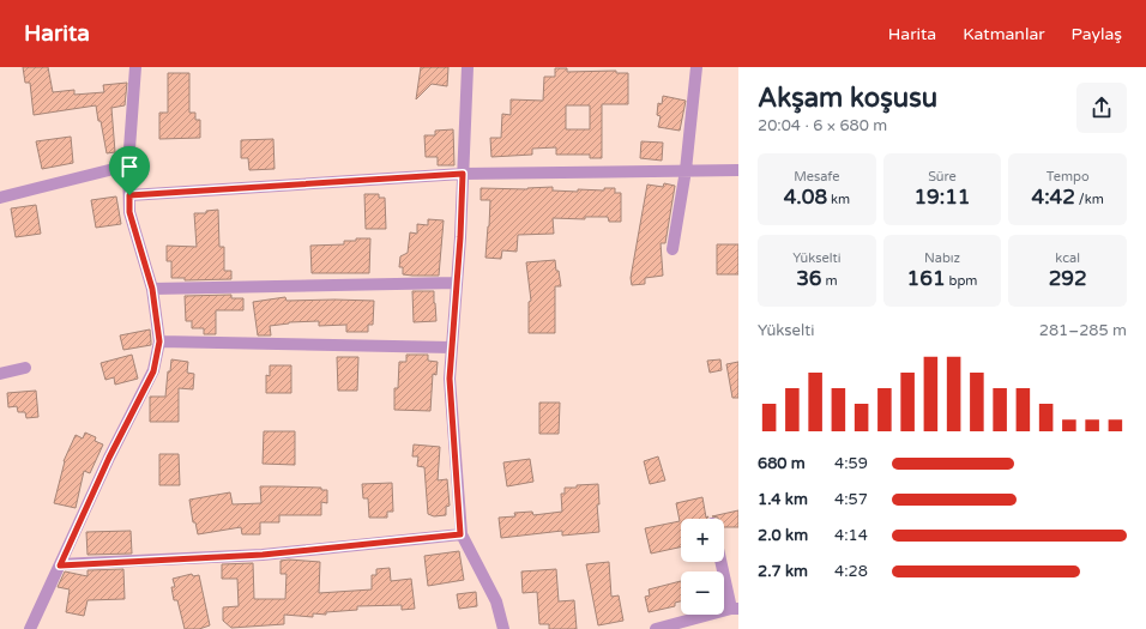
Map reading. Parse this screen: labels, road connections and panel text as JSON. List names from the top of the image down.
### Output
{
  "page": {
    "header": "Harita",
    "nav": ["Harita", "Katmanlar", "Paylaş"],
    "heading": ["Akşam koşusu", "20:04 · 6 × 680 m"],
    "stats": [
      ["Mesafe", "4.08 km"],
      ["Süre", "19:11"],
      ["Tempo", "4:42 /km"],
      ["Yükselti", "36 m"],
      ["Nabız", "161 bpm"],
      ["kcal", "292"]
    ],
    "chart": ["Yükselti", "281–285 m"],
    "list": [
      {
        "name": "680 m",
        "note": "4:59"
      },
      {
        "name": "1.4 km",
        "note": "4:57"
      },
      {
        "name": "2.0 km",
        "note": "4:14"
      },
      {
        "name": "2.7 km",
        "note": "4:28"
      }
    ],
    "map_buttons": ["+", "−"]
  }
}
